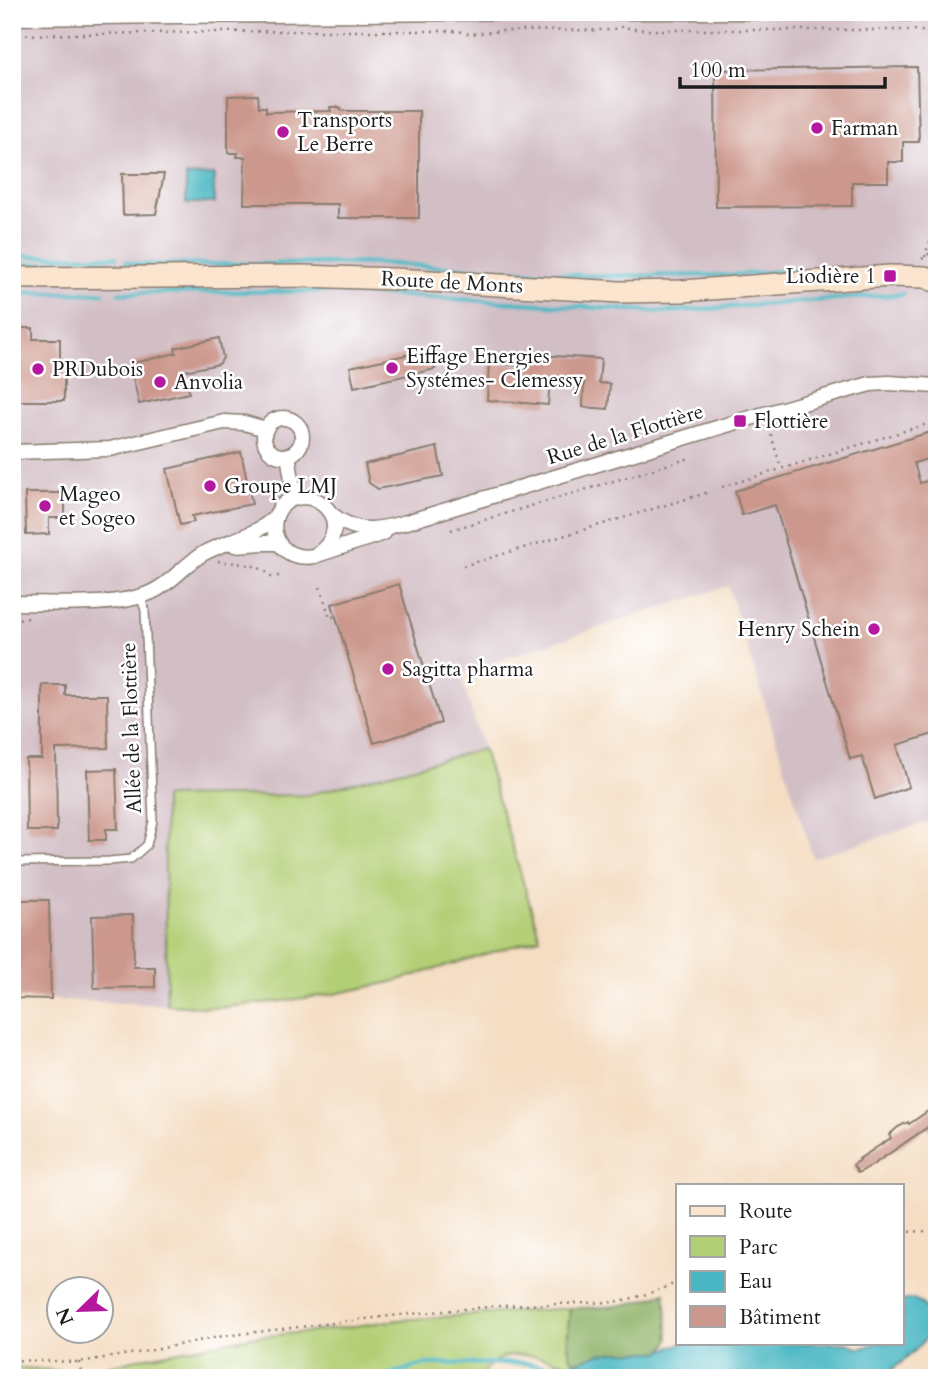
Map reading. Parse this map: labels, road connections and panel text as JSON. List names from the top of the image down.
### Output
{
  "streets": {
    "main road": ["Route de Monts"],
    "street": ["Rue de la Flottière"],
    "lane": ["Allée de la Flottière"]
  },
  "places": {
    "other": [
      "Farman",
      "Transports Le Berre",
      "Eiffage Energies Systémes- Clemessy",
      "PRDubois",
      "Anvolia",
      "Groupe LMJ",
      "Mageo et Sogeo",
      "Henry Schein",
      "Sagitta pharma"
    ],
    "transit": ["Liodière 1", "Flottière"]
  },
  "legend": [
    "Route",
    "Parc",
    "Eau",
    "Bâtiment"
  ],
  "scale_bar": "100 m",
  "north": "bottom left"
}
